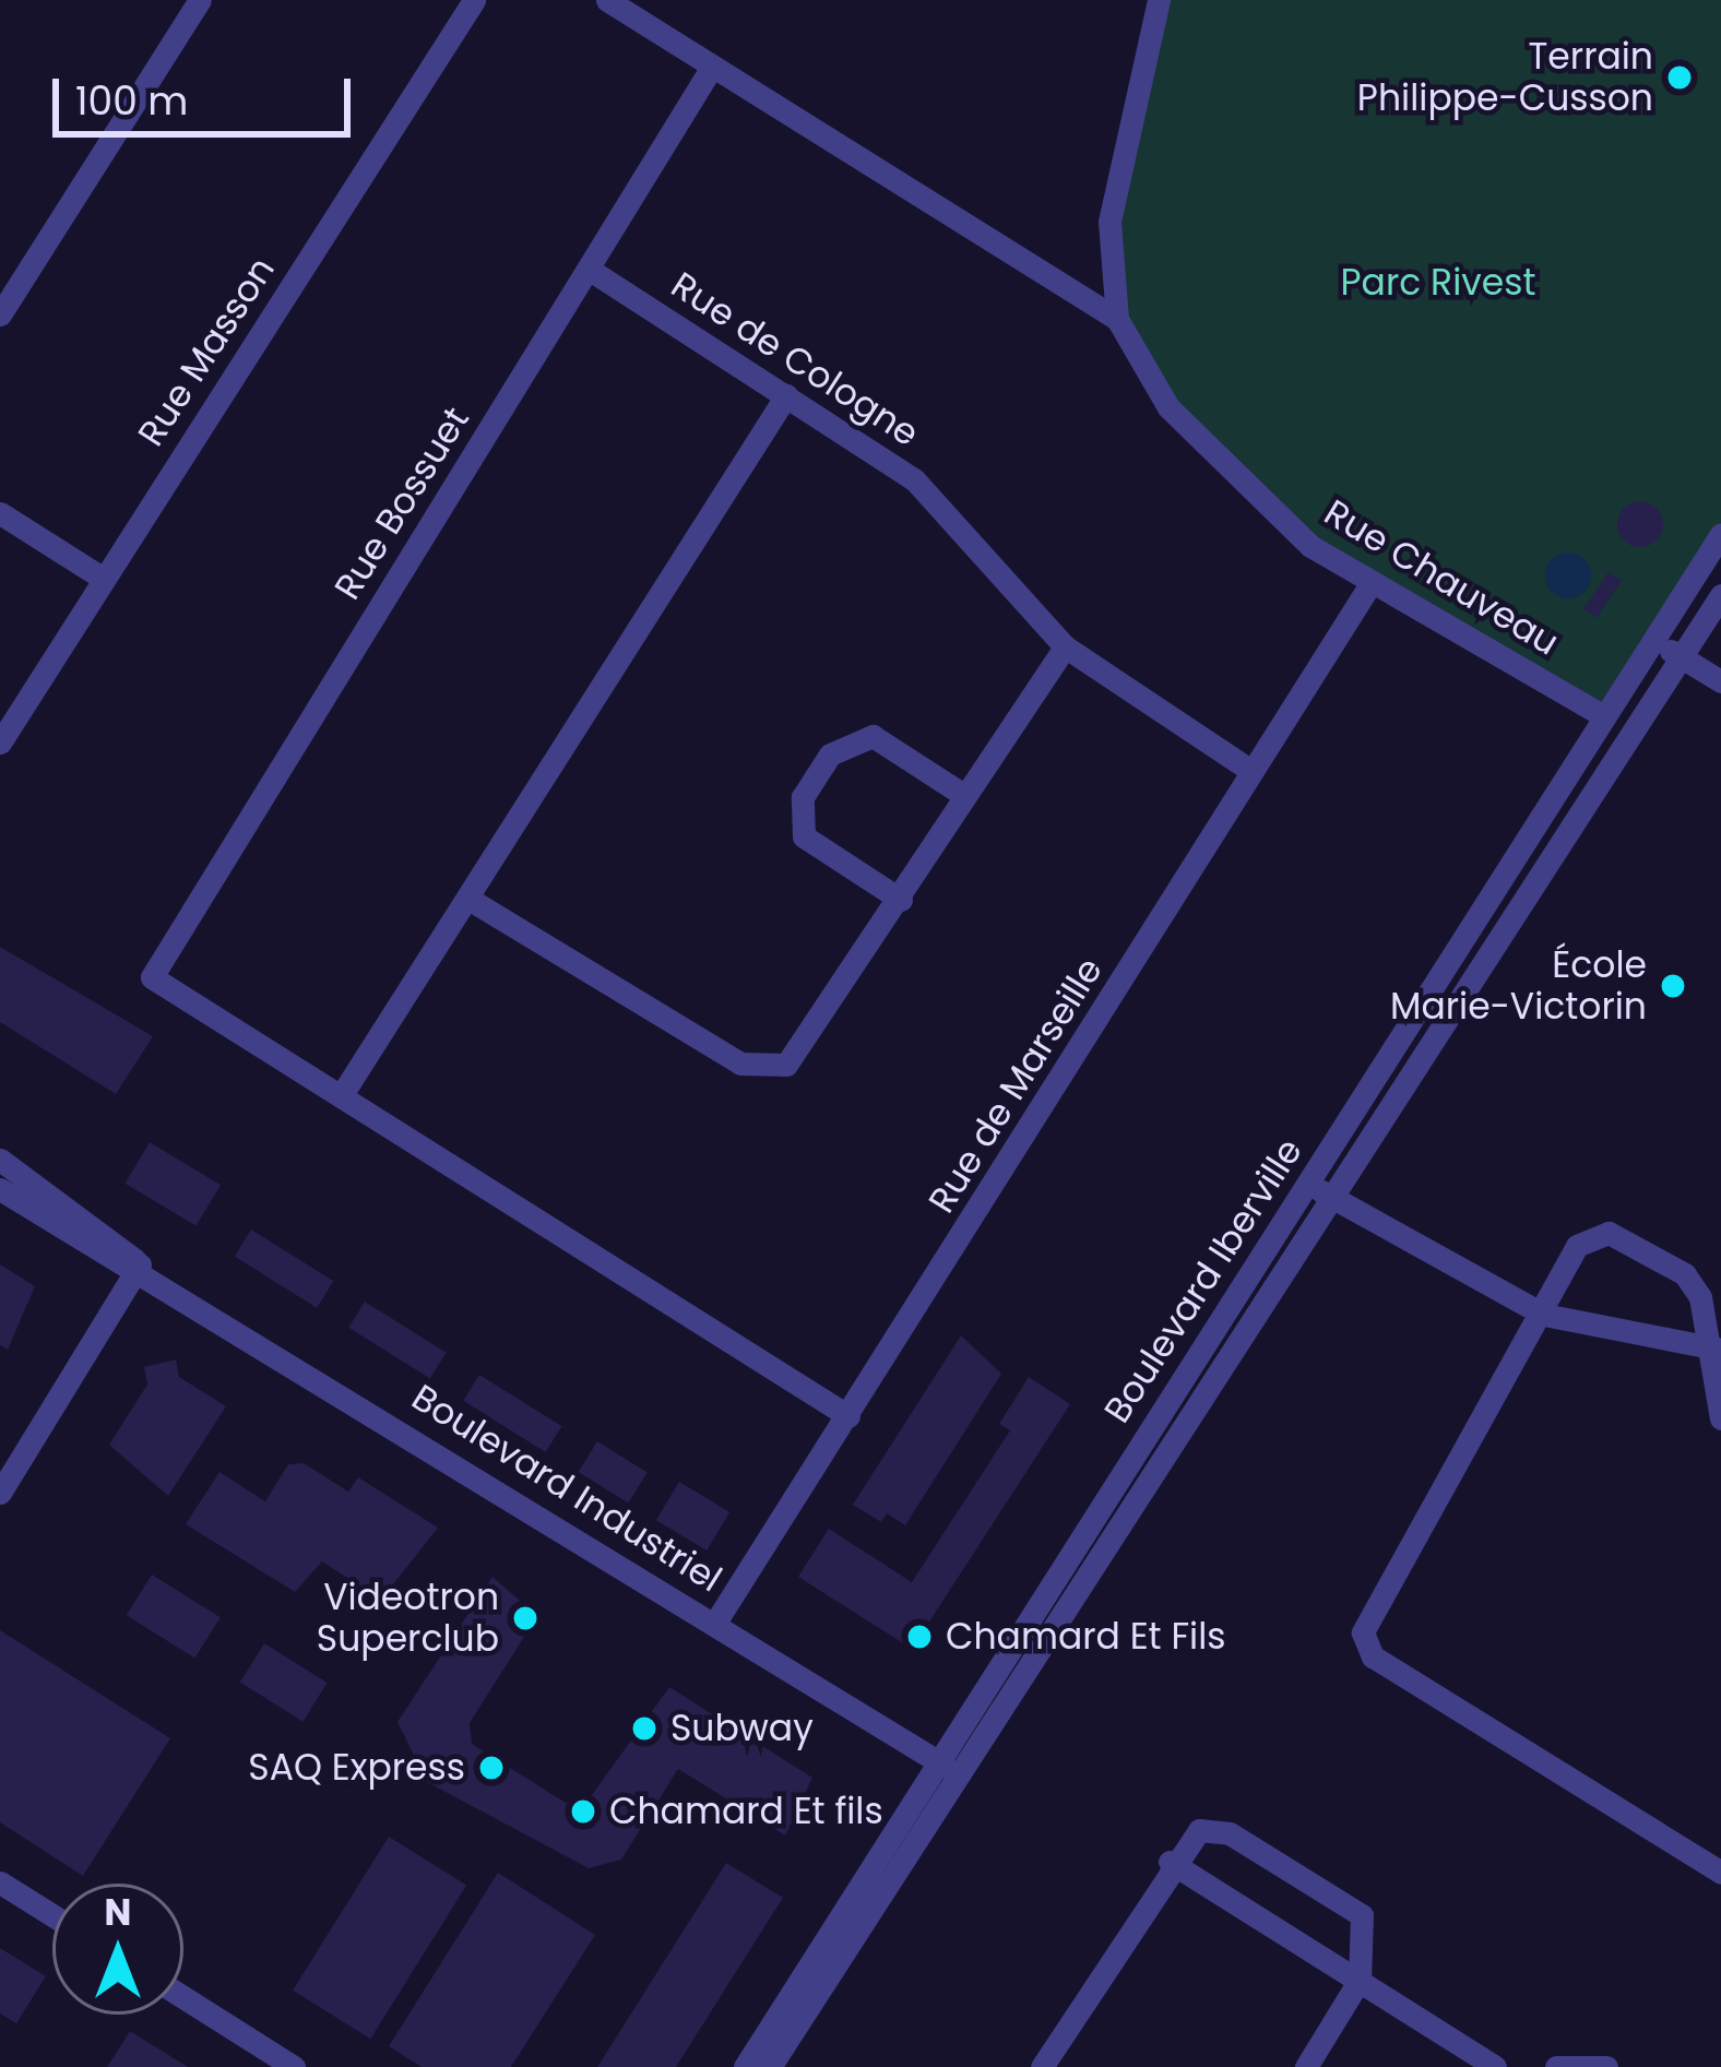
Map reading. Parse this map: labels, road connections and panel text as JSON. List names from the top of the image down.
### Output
{
  "streets": {
    "street": [
      "Rue Masson",
      "Rue de Cologne",
      "Rue Bossuet",
      "Rue Chauveau",
      "Rue de Marseille",
      "Boulevard Iberville",
      "Boulevard Industriel"
    ]
  },
  "crossings": [
    ["Rue de Cologne", "Rue Bossuet"],
    ["Rue de Cologne", "Rue de Marseille"],
    ["Rue Chauveau", "Rue de Marseille"],
    ["Rue Chauveau", "Boulevard Iberville"],
    ["Rue de Marseille", "Boulevard Industriel"],
    ["Boulevard Iberville", "Boulevard Industriel"]
  ],
  "parks": ["Parc Rivest"],
  "places": [
    "Terrain Philippe-Cusson",
    "École Marie-Victorin",
    "Videotron Superclub",
    "Chamard Et Fils",
    "Subway",
    "SAQ Express",
    "Chamard Et fils"
  ],
  "scale_bar": "100 m",
  "north": "top"
}
